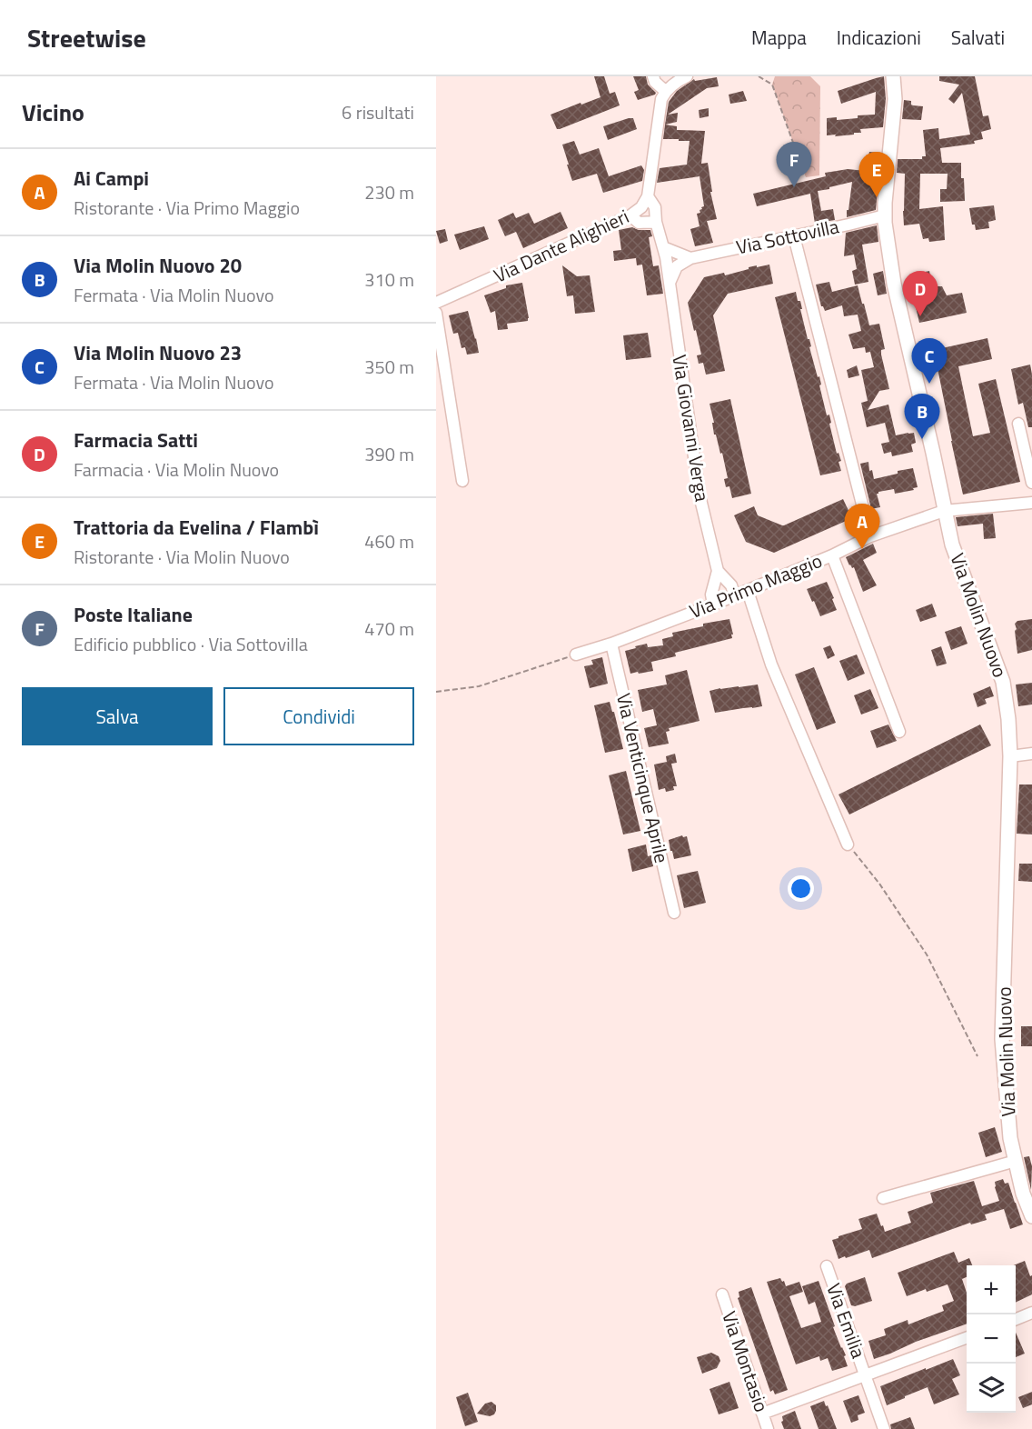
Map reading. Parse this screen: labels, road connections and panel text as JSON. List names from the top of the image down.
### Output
{
  "streets": {
    "main road": ["Via Molin Nuovo"],
    "street": [
      "Via Sottovilla",
      "Via Dante Alighieri",
      "Via Giovanni Verga",
      "Via Primo Maggio",
      "Via Venticinque Aprile",
      "Via Emilia",
      "Via Montasio"
    ]
  },
  "crossings": [
    ["Via Sottovilla", "Via Molin Nuovo"],
    ["Via Giovanni Verga", "Via Primo Maggio"],
    ["Via Primo Maggio", "Via Molin Nuovo"],
    ["Via Primo Maggio", "Via Venticinque Aprile"],
    ["Via Emilia", "Via Montasio"]
  ],
  "page": {
    "header": "Streetwise",
    "nav": ["Mappa", "Indicazioni", "Salvati"],
    "heading": ["Vicino", "6 risultati"],
    "pins": [
      "F",
      "E",
      "D",
      "C",
      "B",
      "A"
    ],
    "list": [
      {
        "mark": "A",
        "name": "Ai Campi",
        "note": "Ristorante · Via Primo Maggio",
        "value": "230 m"
      },
      {
        "mark": "B",
        "name": "Via Molin Nuovo 20",
        "note": "Fermata · Via Molin Nuovo",
        "value": "310 m"
      },
      {
        "mark": "C",
        "name": "Via Molin Nuovo 23",
        "note": "Fermata · Via Molin Nuovo",
        "value": "350 m"
      },
      {
        "mark": "D",
        "name": "Farmacia Satti",
        "note": "Farmacia · Via Molin Nuovo",
        "value": "390 m"
      },
      {
        "mark": "E",
        "name": "Trattoria da Evelina / Flambì",
        "note": "Ristorante · Via Molin Nuovo",
        "value": "460 m"
      },
      {
        "mark": "F",
        "name": "Poste Italiane",
        "note": "Edificio pubblico · Via Sottovilla",
        "value": "470 m"
      }
    ],
    "buttons": ["Salva", "Condividi"],
    "map_buttons": ["+", "−"]
  }
}
